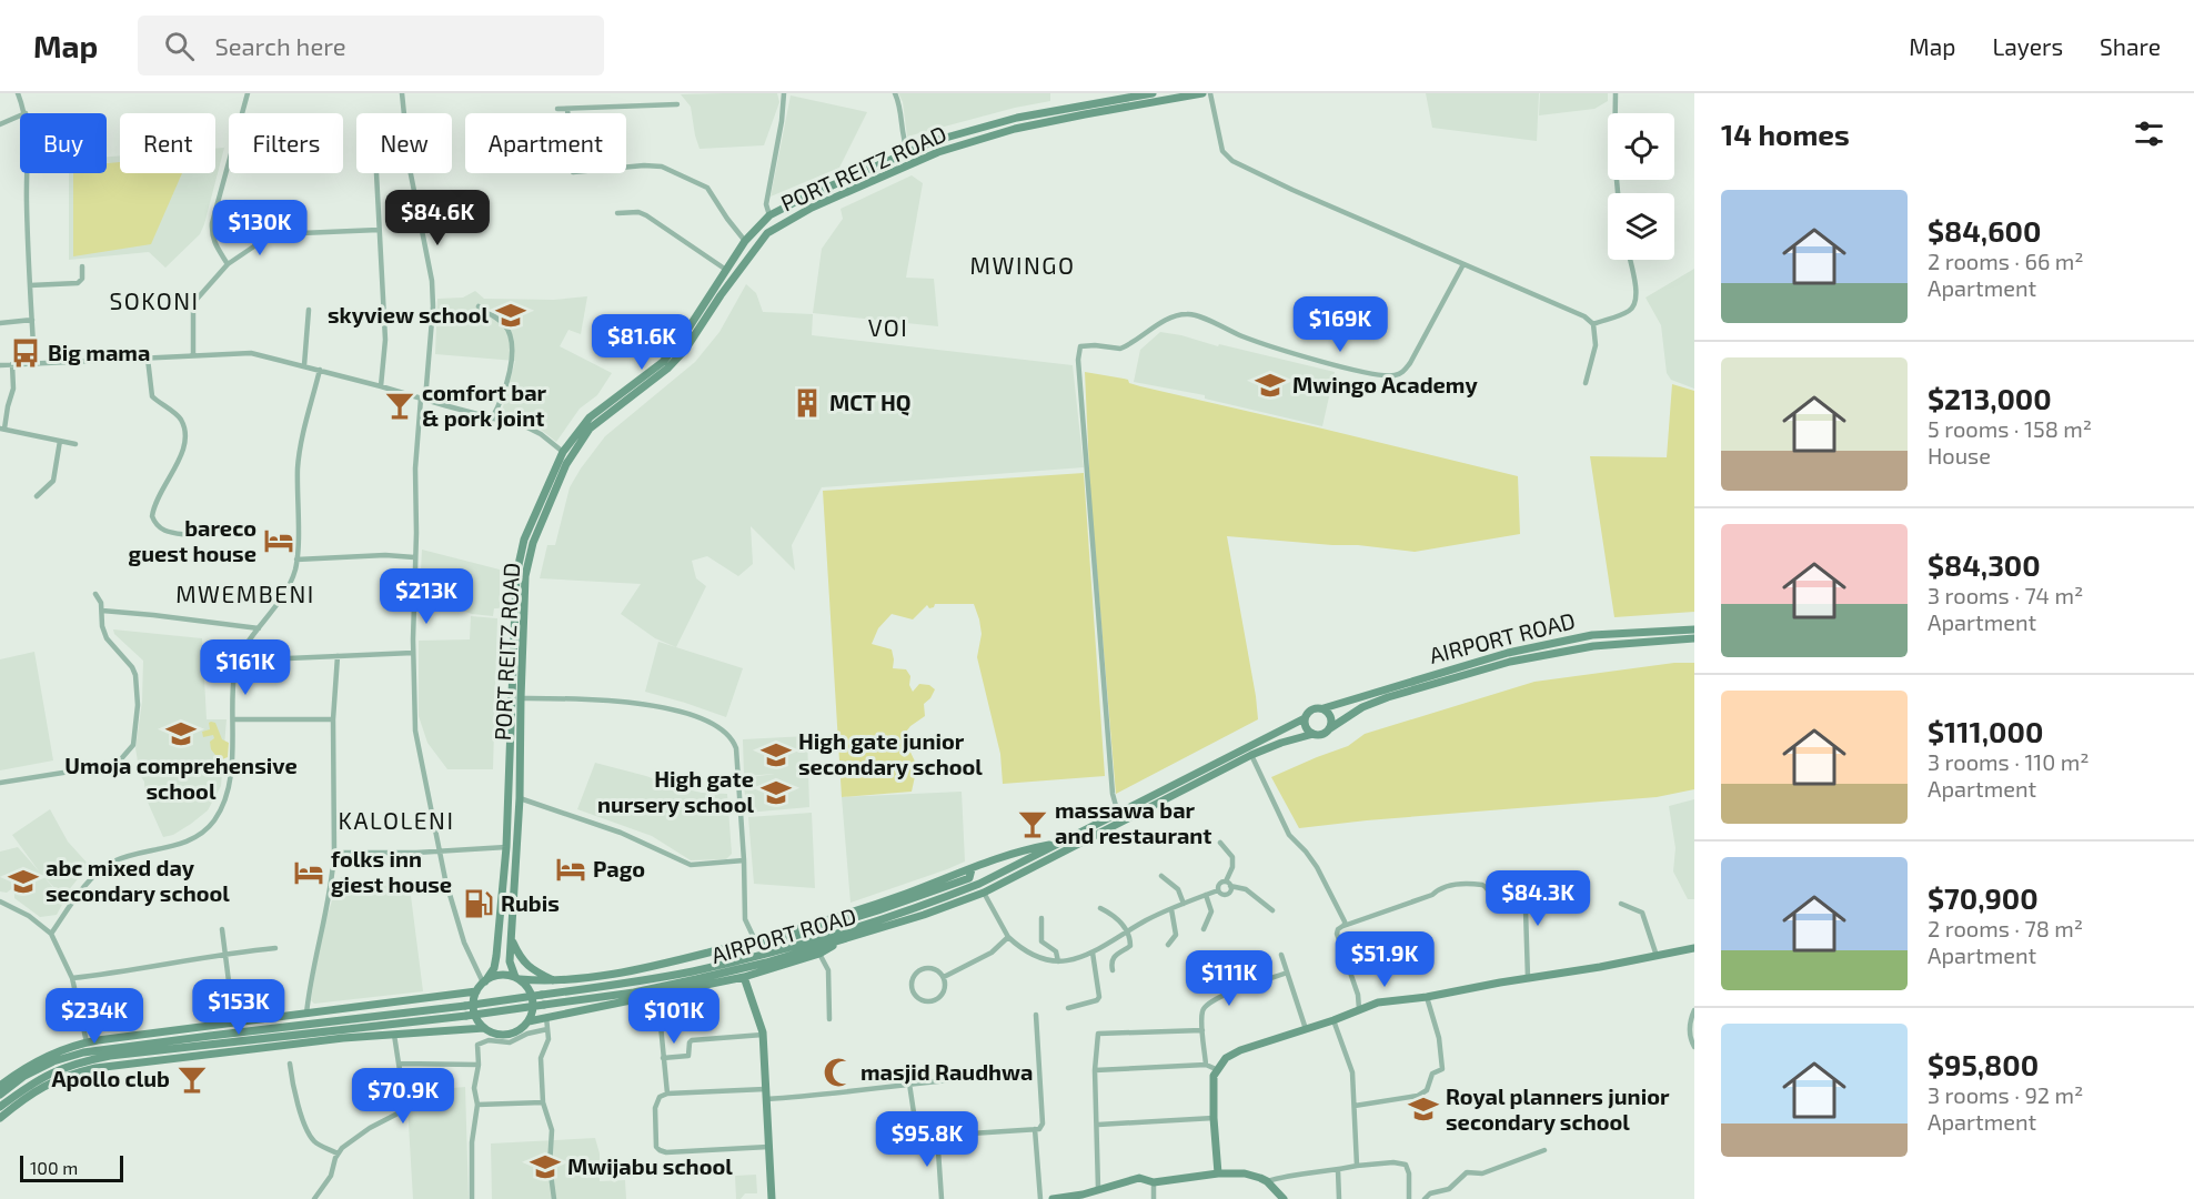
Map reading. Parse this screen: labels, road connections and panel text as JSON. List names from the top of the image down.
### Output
{
  "streets": {
    "main road": ["PORT REITZ ROAD", "AIRPORT ROAD"]
  },
  "districts": [
    "MWINGO",
    "SOKONI",
    "VOI",
    "MWEMBENI",
    "KALOLENI"
  ],
  "places": {
    "school or university": [
      "skyview school",
      "Mwingo Academy",
      "Umoja comprehensive school",
      "High gate junior secondary school",
      "High gate nursery school",
      "abc mixed day secondary school",
      "Royal planners junior secondary school",
      "Mwijabu school"
    ],
    "bus stop": ["Big mama"],
    "building": ["MCT HQ"],
    "bar": ["comfort bar & pork joint", "massawa bar and restaurant", "Apollo club"],
    "hotel": ["bareco guest house", "Pago", "folks inn giest house"],
    "fuel station": ["Rubis"],
    "mosque": ["masjid Raudhwa"]
  },
  "scale_bar": "100 m",
  "page": {
    "header": "Map",
    "search": "Search here",
    "nav": ["Map", "Layers", "Share"],
    "heading": "14 homes",
    "chip": [
      "Buy",
      "Rent",
      "Filters",
      "New",
      "Apartment"
    ],
    "list": [
      {
        "name": "$84,600",
        "note": "2 rooms · 66 m² · Apartment"
      },
      {
        "name": "$213,000",
        "note": "5 rooms · 158 m² · House"
      },
      {
        "name": "$84,300",
        "note": "3 rooms · 74 m² · Apartment"
      },
      {
        "name": "$111,000",
        "note": "3 rooms · 110 m² · Apartment"
      },
      {
        "name": "$70,900",
        "note": "2 rooms · 78 m² · Apartment"
      },
      {
        "name": "$95,800",
        "note": "3 rooms · 92 m² · Apartment"
      }
    ],
    "price": [
      "$84.6K",
      "$130K",
      "$169K",
      "$81.6K",
      "$213K",
      "$161K",
      "$84.3K",
      "$51.9K",
      "$111K",
      "$153K",
      "$234K",
      "$101K",
      "$70.9K",
      "$95.8K"
    ],
    "scale": "100 m"
  }
}
